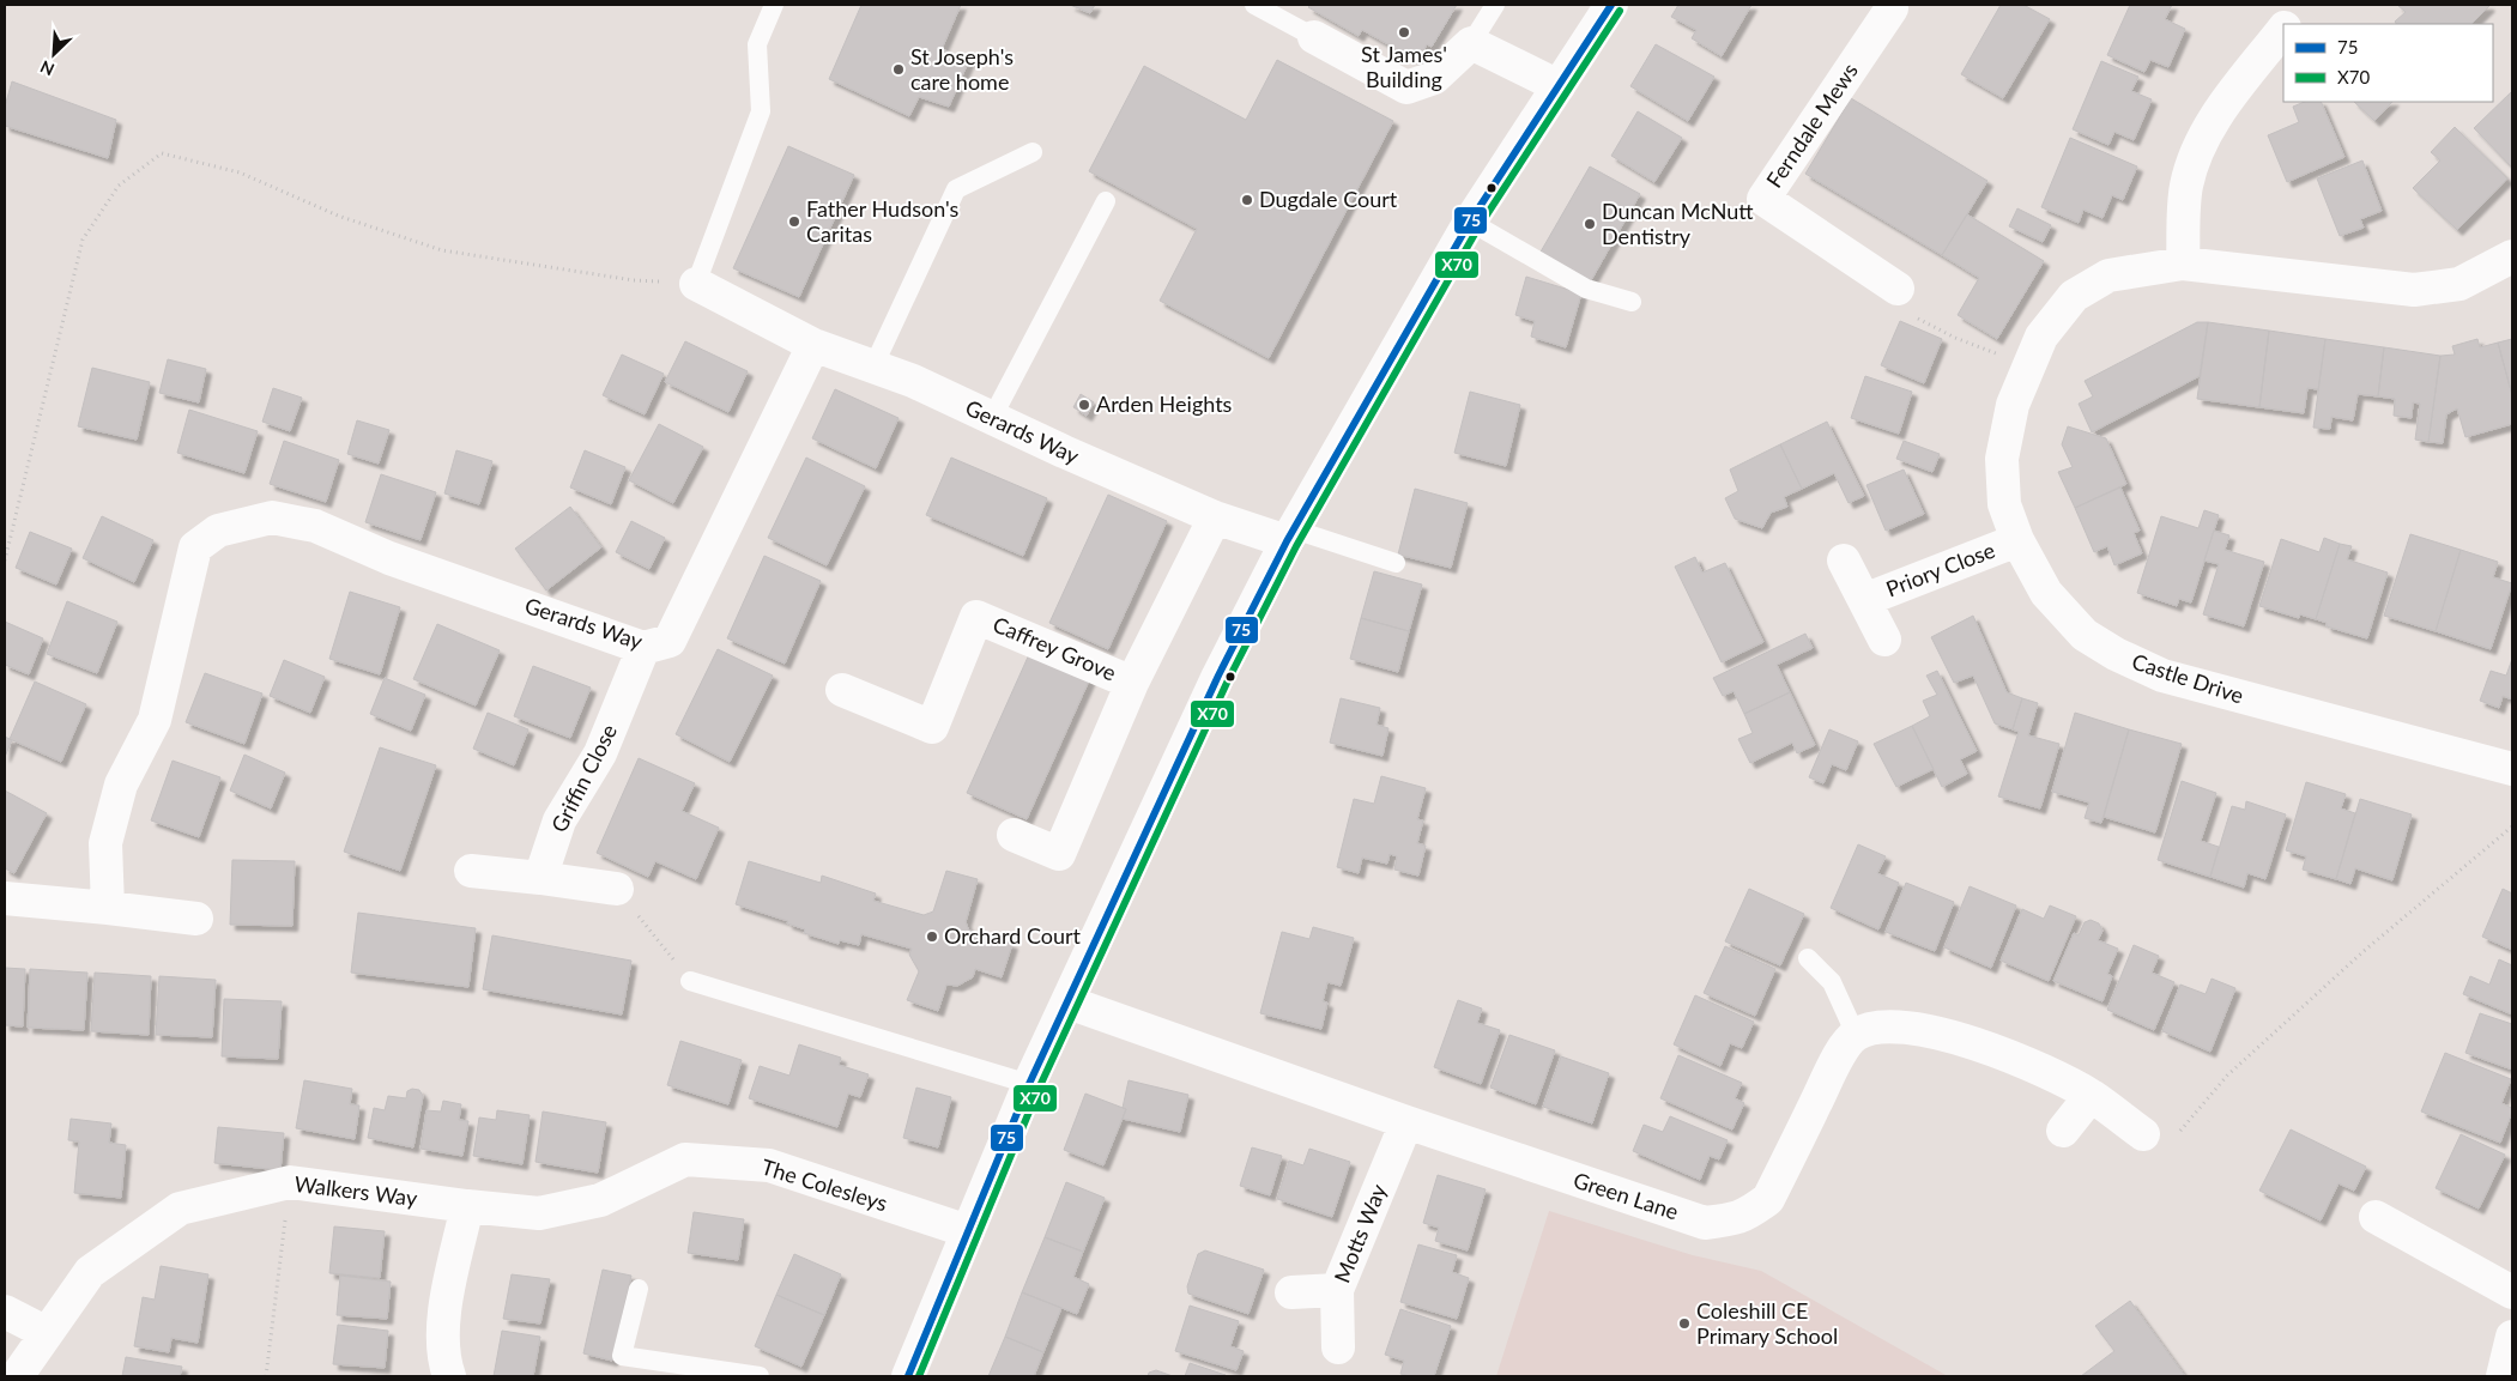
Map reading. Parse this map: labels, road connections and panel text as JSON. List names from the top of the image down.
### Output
{
  "streets": {
    "street": [
      "Ferndale Mews",
      "Gerards Way",
      "Priory Close",
      "Caffrey Grove",
      "Castle Drive",
      "Griffin Close",
      "The Colesleys",
      "Walkers Way",
      "Green Lane",
      "Motts Way"
    ]
  },
  "crossings": [
    ["Gerards Way", "Caffrey Grove"],
    ["Gerards Way", "Griffin Close"],
    ["Priory Close", "Castle Drive"],
    ["The Colesleys", "Walkers Way"],
    ["Green Lane", "Motts Way"]
  ],
  "places": [
    "St James' Building",
    "St Joseph's care home",
    "Dugdale Court",
    "Father Hudson's Caritas",
    "Duncan McNutt Dentistry",
    "Arden Heights",
    "Orchard Court",
    "Coleshill CE Primary School"
  ],
  "lines": ["transit line 75", "transit line X70"],
  "legend": ["75", "X70"],
  "north": "bottom left"
}
